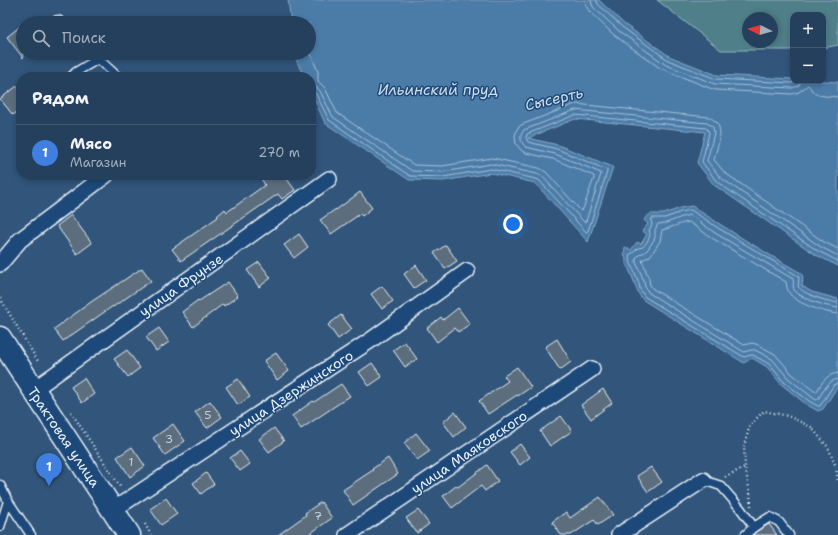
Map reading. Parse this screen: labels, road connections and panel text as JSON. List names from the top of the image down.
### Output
{
  "streets": {
    "main road": ["Трактовая улица"],
    "street": ["улица Фрунзе", "улица Дзержинского", "улица Маяковского"]
  },
  "crossings": [
    ["улица Фрунзе", "Трактовая улица"],
    ["улица Дзержинского", "Трактовая улица"]
  ],
  "water": ["Ильинский пруд", "Сысерть"],
  "house_numbers": [
    "5",
    "3",
    "1",
    "7"
  ],
  "north": "left",
  "page": {
    "map_buttons": ["+", "−"],
    "search": "Поиск",
    "heading": "Рядом",
    "list": [
      {
        "mark": "1",
        "name": "Мясо",
        "note": "Магазин",
        "value": "270 m"
      }
    ],
    "pins": "1"
  }
}
